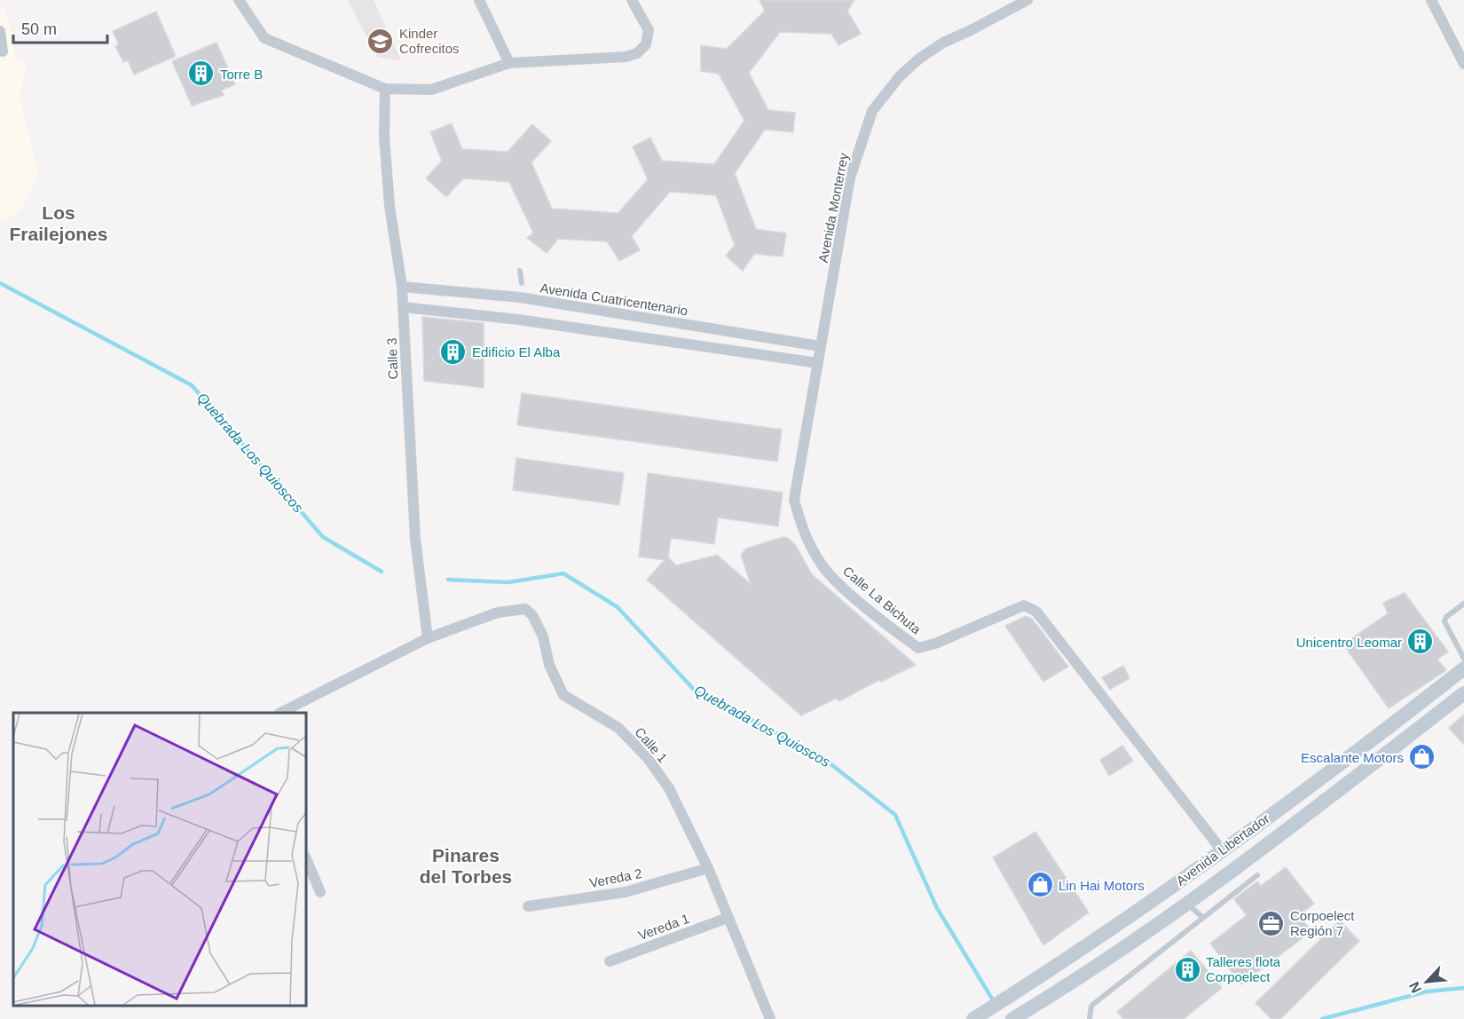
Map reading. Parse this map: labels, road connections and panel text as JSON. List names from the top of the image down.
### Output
{
  "streets": {
    "main road": ["Avenida Libertador"],
    "street": [
      "Avenida Monterrey",
      "Avenida Cuatricentenario",
      "Calle 3",
      "Calle La Bichuta",
      "Calle 1",
      "Vereda 2",
      "Vereda 1"
    ]
  },
  "crossings": [
    ["Avenida Monterrey", "Avenida Cuatricentenario"],
    ["Avenida Monterrey", "Calle La Bichuta"],
    ["Avenida Cuatricentenario", "Calle 3"],
    ["Avenida Cuatricentenario", "Calle La Bichuta"],
    ["Calle 3", "Calle 1"],
    ["Calle La Bichuta", "Avenida Libertador"],
    ["Calle 1", "Vereda 2"],
    ["Calle 1", "Vereda 1"]
  ],
  "districts": ["Los Frailejones", "Pinares del Torbes"],
  "water": ["Quebrada Los Quioscos"],
  "places": {
    "school or university": ["Kinder Cofrecitos"],
    "building": [
      "Torre B",
      "Edificio El Alba",
      "Unicentro Leomar",
      "Talleres flota Corpoelect"
    ],
    "shop": ["Escalante Motors", "Lin Hai Motors"],
    "office": ["Corpoelect Región 7"]
  },
  "scale_bar": "50 m",
  "north": "bottom left"
}
